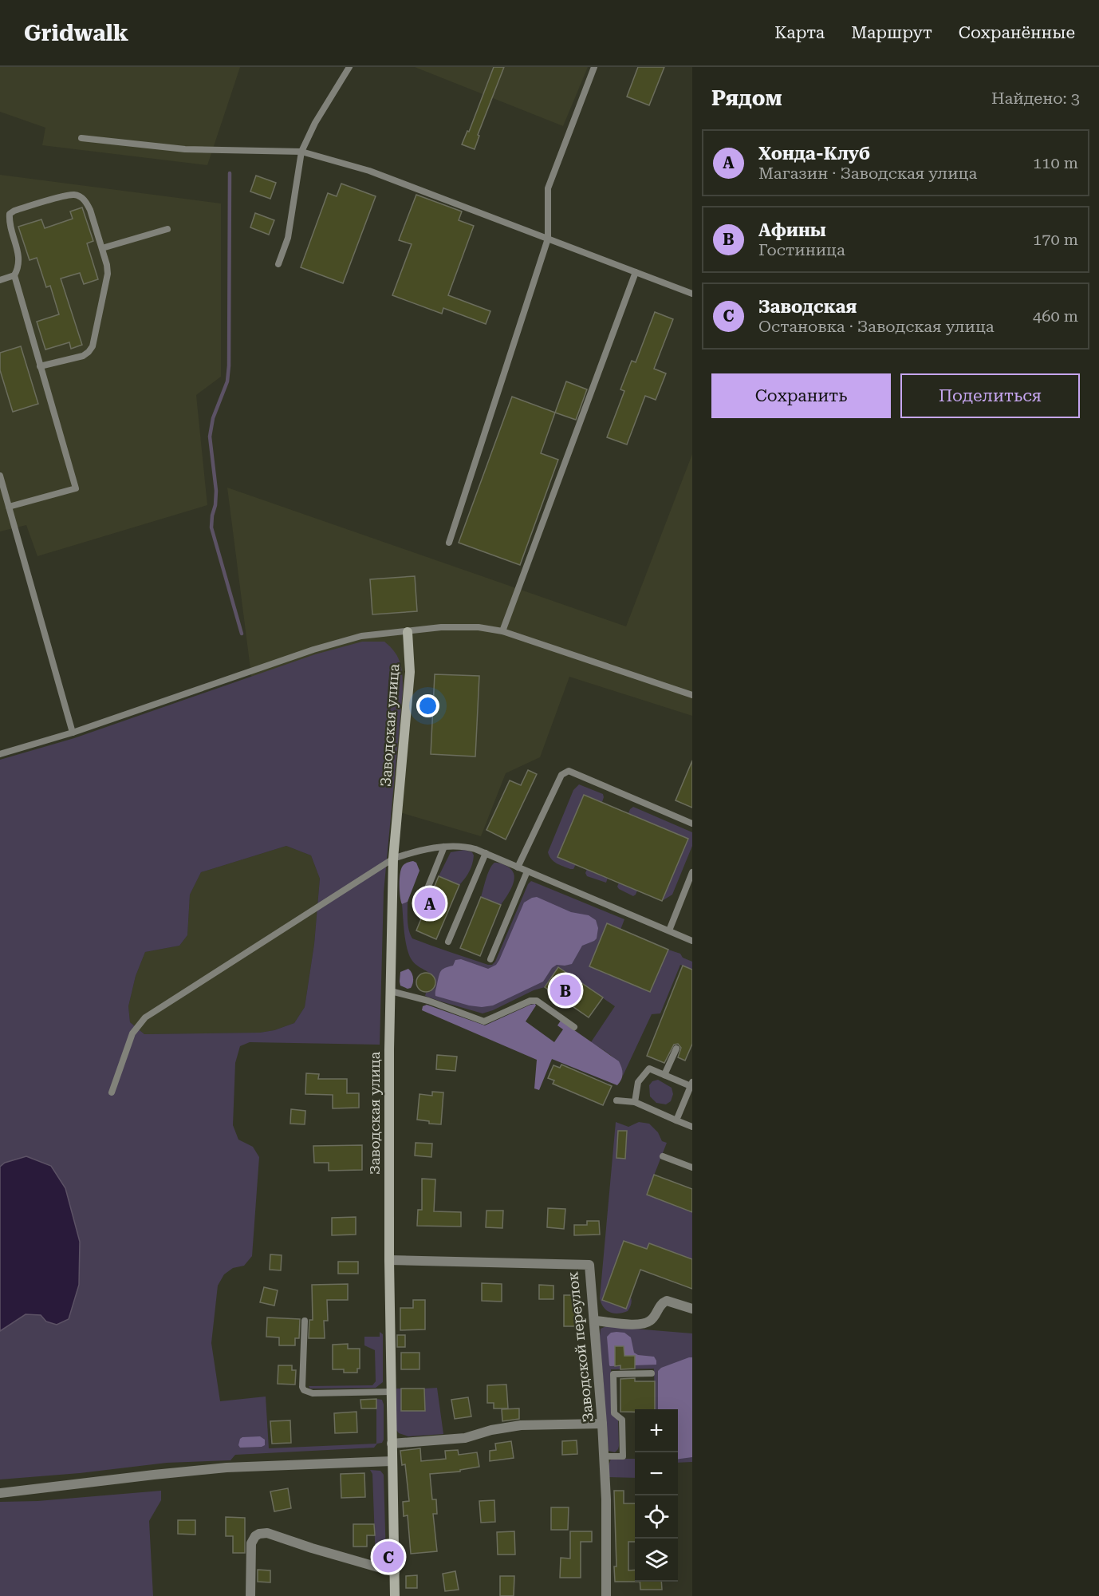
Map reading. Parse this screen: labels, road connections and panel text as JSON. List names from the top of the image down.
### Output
{
  "streets": {
    "street": ["Заводская улица", "Заводской переулок"]
  },
  "crossings": [
    ["Заводская улица", "Заводской переулок"]
  ],
  "page": {
    "header": "Gridwalk",
    "nav": ["Карта", "Маршрут", "Сохранённые"],
    "heading": ["Рядом", "Найдено: 3"],
    "list": [
      {
        "mark": "A",
        "name": "Хонда-Клуб",
        "note": "Магазин · Заводская улица",
        "value": "110 m"
      },
      {
        "mark": "B",
        "name": "Афины",
        "note": "Гостиница",
        "value": "170 m"
      },
      {
        "mark": "C",
        "name": "Заводская",
        "note": "Остановка · Заводская улица",
        "value": "460 m"
      }
    ],
    "buttons": ["Сохранить", "Поделиться"],
    "pins": ["A", "B", "C"],
    "map_buttons": ["+", "−"]
  }
}
